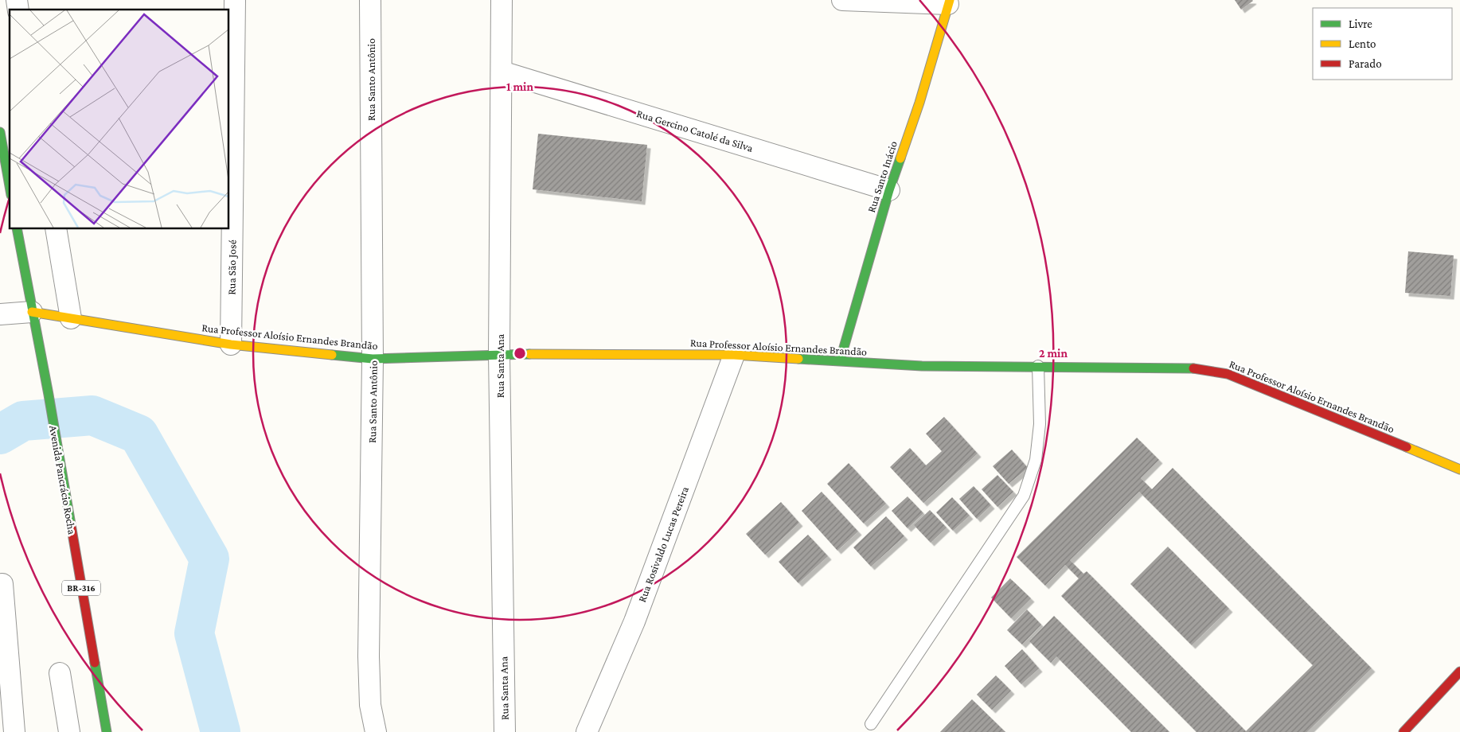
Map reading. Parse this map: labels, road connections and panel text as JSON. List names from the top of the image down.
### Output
{
  "streets": {
    "main road": [
      "Rua Santo Inácio",
      "Rua Professor Aloísio Ernandes Brandão",
      "Avenida Pancrácio Rocha",
      "BR-316"
    ],
    "street": [
      "Rua Santo Antônio",
      "Rua Gercino Catolé da Silva",
      "Rua São José",
      "Rua Santa Ana",
      "Rua Rosivaldo Lucas Pereira"
    ]
  },
  "crossings": [
    ["Rua Santo Antônio", "Rua Professor Aloísio Ernandes Brandão"],
    ["Rua Gercino Catolé da Silva", "Rua Santo Inácio"],
    ["Rua Gercino Catolé da Silva", "Rua Santa Ana"],
    ["Rua Santo Inácio", "Rua Professor Aloísio Ernandes Brandão"],
    ["Rua São José", "Rua Professor Aloísio Ernandes Brandão"],
    ["Rua Professor Aloísio Ernandes Brandão", "Rua Santa Ana"],
    ["Rua Professor Aloísio Ernandes Brandão", "Avenida Pancrácio Rocha"],
    ["Rua Professor Aloísio Ernandes Brandão", "Rua Rosivaldo Lucas Pereira"]
  ],
  "legend": ["Livre", "Lento", "Parado"],
  "rings": ["1 min", "2 min"]
}
